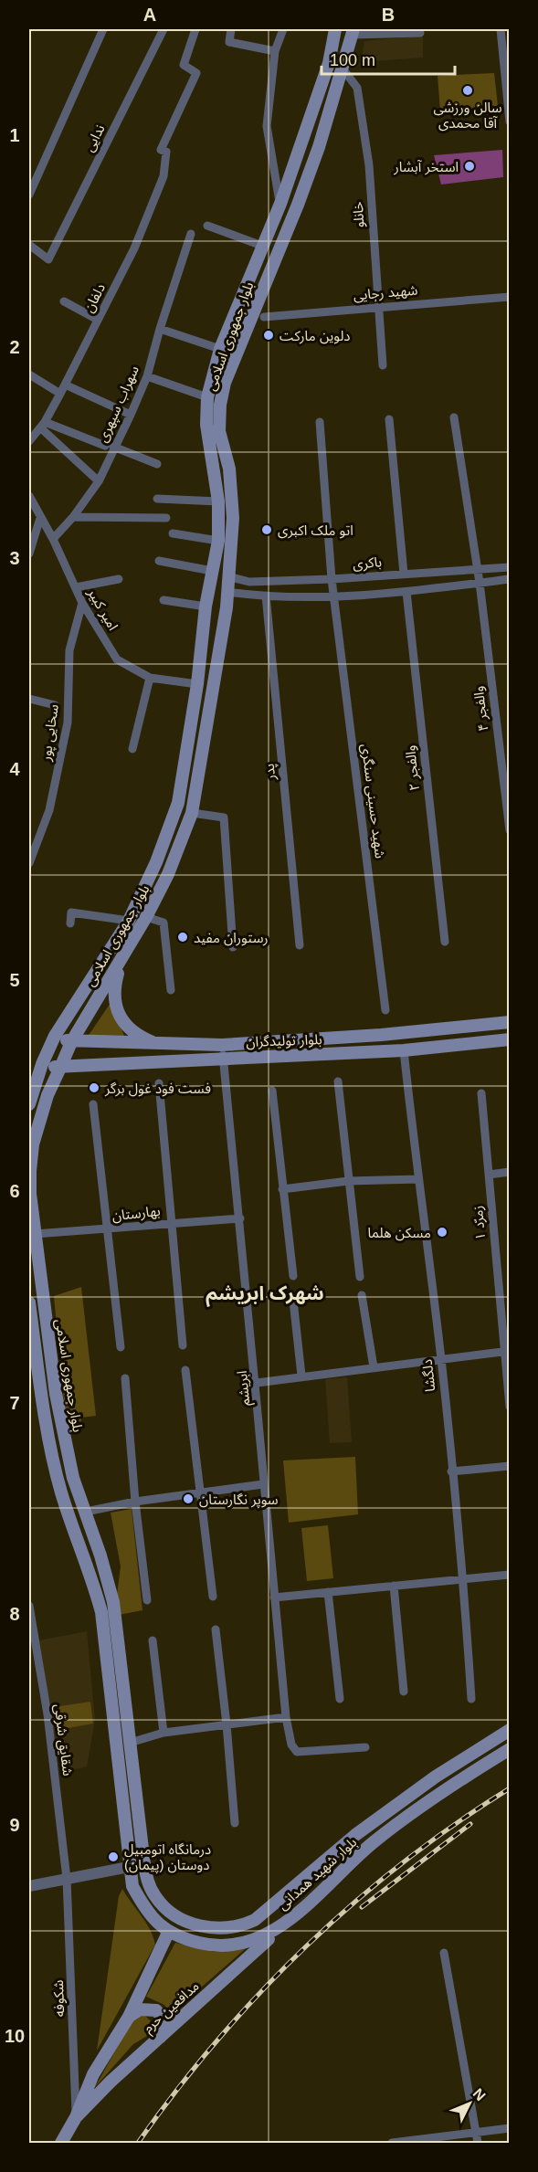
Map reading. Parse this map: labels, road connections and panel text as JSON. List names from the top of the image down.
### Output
{
  "streets": {
    "main road": [
      "بلوار جمهوری اسلامی",
      "بلوار تولیدگران",
      "بلوار شهید همدانی",
      "مدافعین حرم"
    ],
    "street": [
      "ندایی",
      "خانلو",
      "شهید رجایی",
      "دلفان",
      "سهراب سپهری",
      "باکری",
      "امیر کبیر",
      "والفجر ۴",
      "سخایی پور",
      "والفجر ۲",
      "پدر",
      "شهید حسینی سنگری",
      "بهارستان",
      "زمرّد ۱",
      "دلگشا",
      "ابریشم",
      "شقایق شرقی",
      "شکوفه"
    ]
  },
  "crossings": [
    ["خانلو", "شهید رجایی"],
    ["خانلو", "بلوار جمهوری اسلامی"],
    ["بلوار جمهوری اسلامی", "باکری"],
    ["بلوار جمهوری اسلامی", "امیر کبیر"],
    ["بلوار جمهوری اسلامی", "بلوار تولیدگران"],
    ["بلوار جمهوری اسلامی", "بهارستان"],
    ["بلوار جمهوری اسلامی", "بلوار شهید همدانی"],
    ["سهراب سپهری", "امیر کبیر"],
    ["باکری", "والفجر ۴"],
    ["باکری", "شهید حسینی سنگری"],
    ["امیر کبیر", "سخایی پور"],
    ["بلوار تولیدگران", "دلگشا"],
    ["بلوار تولیدگران", "ابریشم"],
    ["بهارستان", "ابریشم"],
    ["شقایق شرقی", "شکوفه"],
    ["بلوار شهید همدانی", "مدافعین حرم"],
    ["شکوفه", "مدافعین حرم"]
  ],
  "districts": ["شهرک ابریشم"],
  "places": [
    "سالن ورزشی آقا محمدی",
    "استخر آبشار",
    "دلوین مارکت",
    "اتو ملک اکبری",
    "رستوران مفید",
    "فست فود غول برگر",
    "مسکن هلما",
    "سوپر نگارستان",
    "درمانگاه اتومبیل دوستان (پیمان)"
  ],
  "scale_bar": "100 m",
  "north": "top right",
  "grid": {
    "columns": ["A", "B"],
    "rows": [
      "1",
      "2",
      "3",
      "4",
      "5",
      "6",
      "7",
      "8",
      "9",
      "10"
    ]
  }
}
